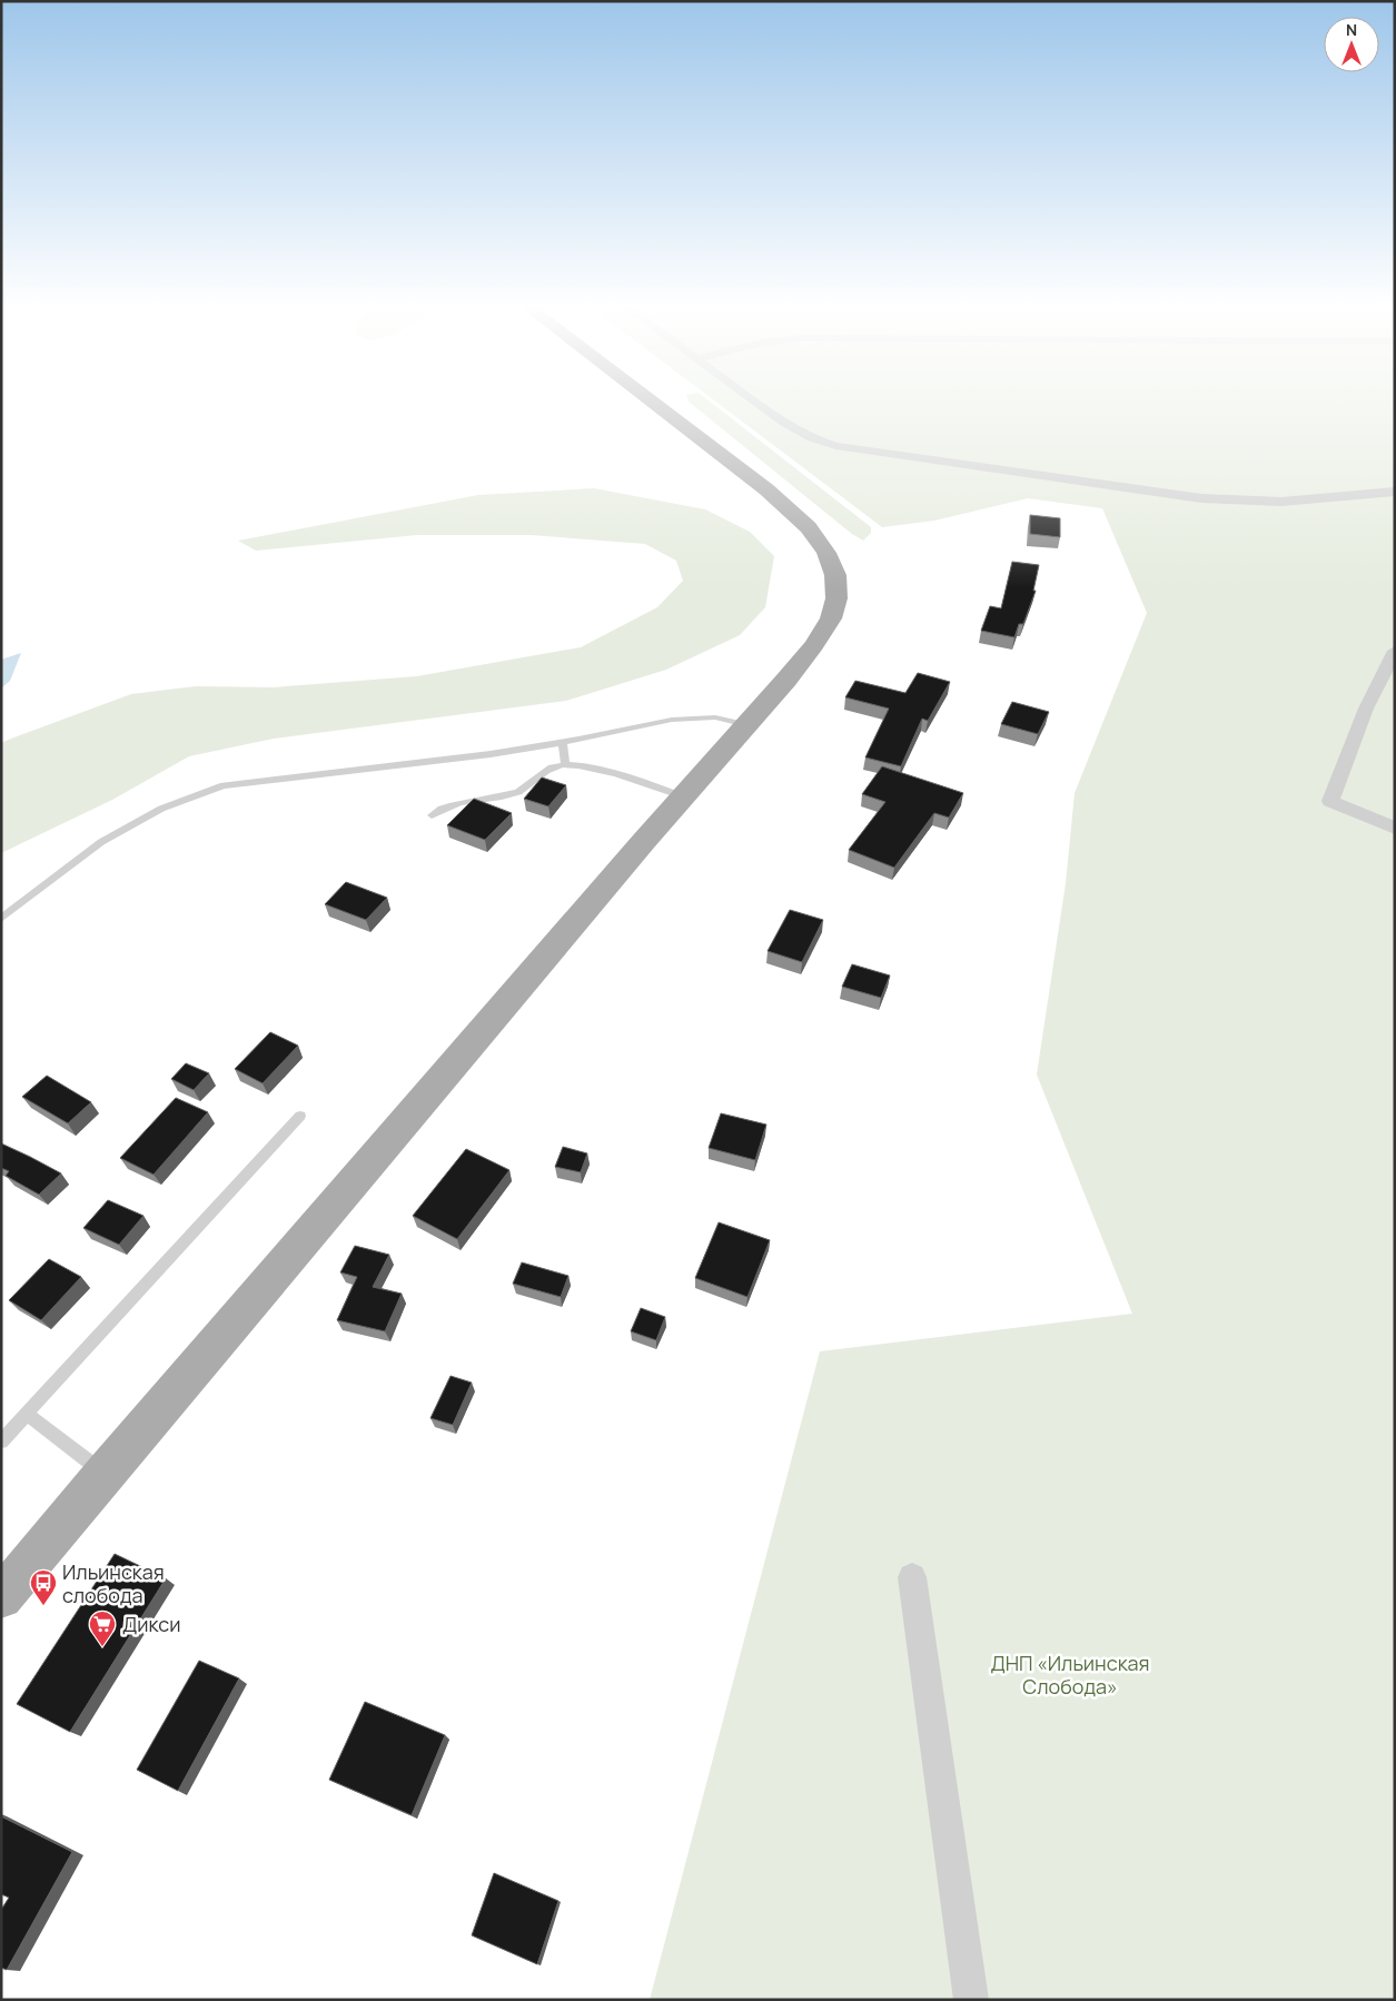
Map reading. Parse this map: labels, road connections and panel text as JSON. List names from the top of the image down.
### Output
{
  "parks": ["ДНП «Ильинская Слобода»"],
  "places": {
    "bus stop": ["Ильинская слобода"],
    "supermarket": ["Дикси"]
  },
  "north": "top"
}
